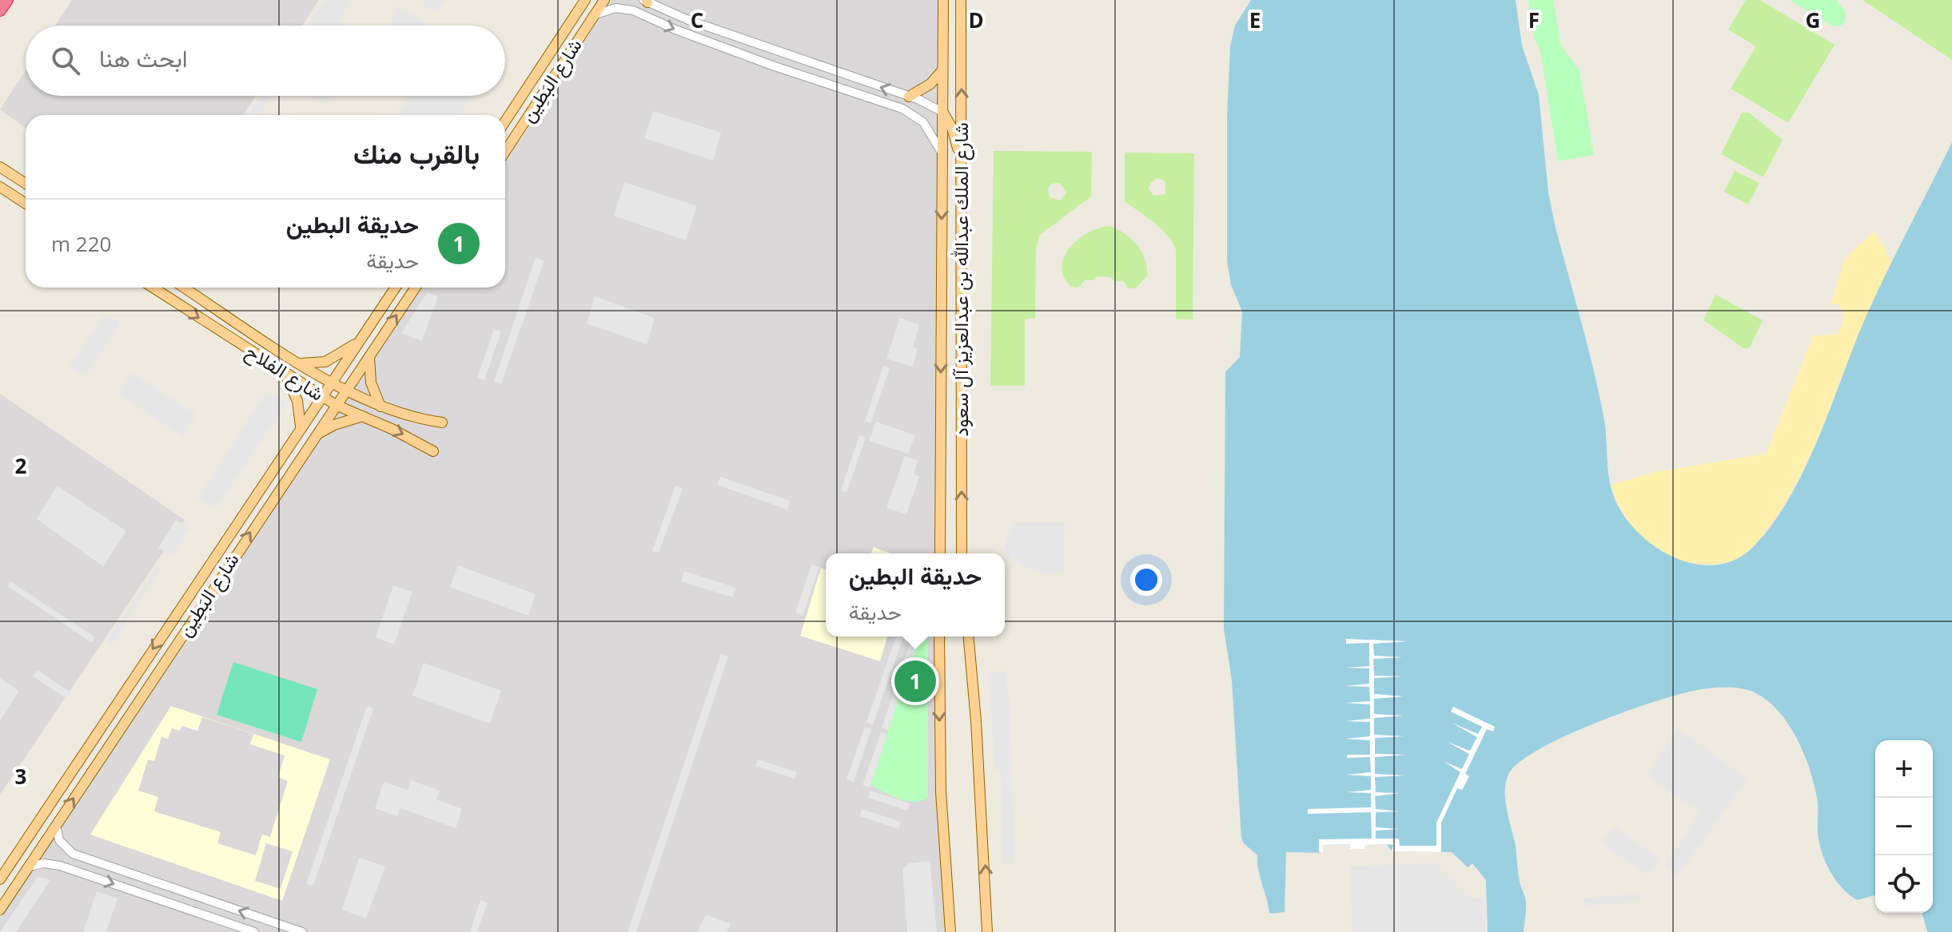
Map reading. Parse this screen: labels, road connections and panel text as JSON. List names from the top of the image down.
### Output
{
  "streets": {
    "main road": ["شارع البَطِين", "شارع الملك عبدالله بن عبدالعزيز آل سعود", "شارع الفلاح"]
  },
  "crossings": [
    ["شارع البَطِين", "شارع الفلاح"]
  ],
  "page": {
    "search": "ابحث هنا",
    "heading": "بالقرب منك",
    "list": [
      {
        "mark": "1",
        "name": "حديقة البطين",
        "note": "حديقة",
        "value": "220 m"
      }
    ],
    "popup": ["حديقة البطين", "حديقة"],
    "pins": "1",
    "map_buttons": ["+", "−"]
  },
  "grid": {
    "columns": [
      "C",
      "D",
      "E",
      "F",
      "G"
    ],
    "rows": ["2", "3"]
  }
}
